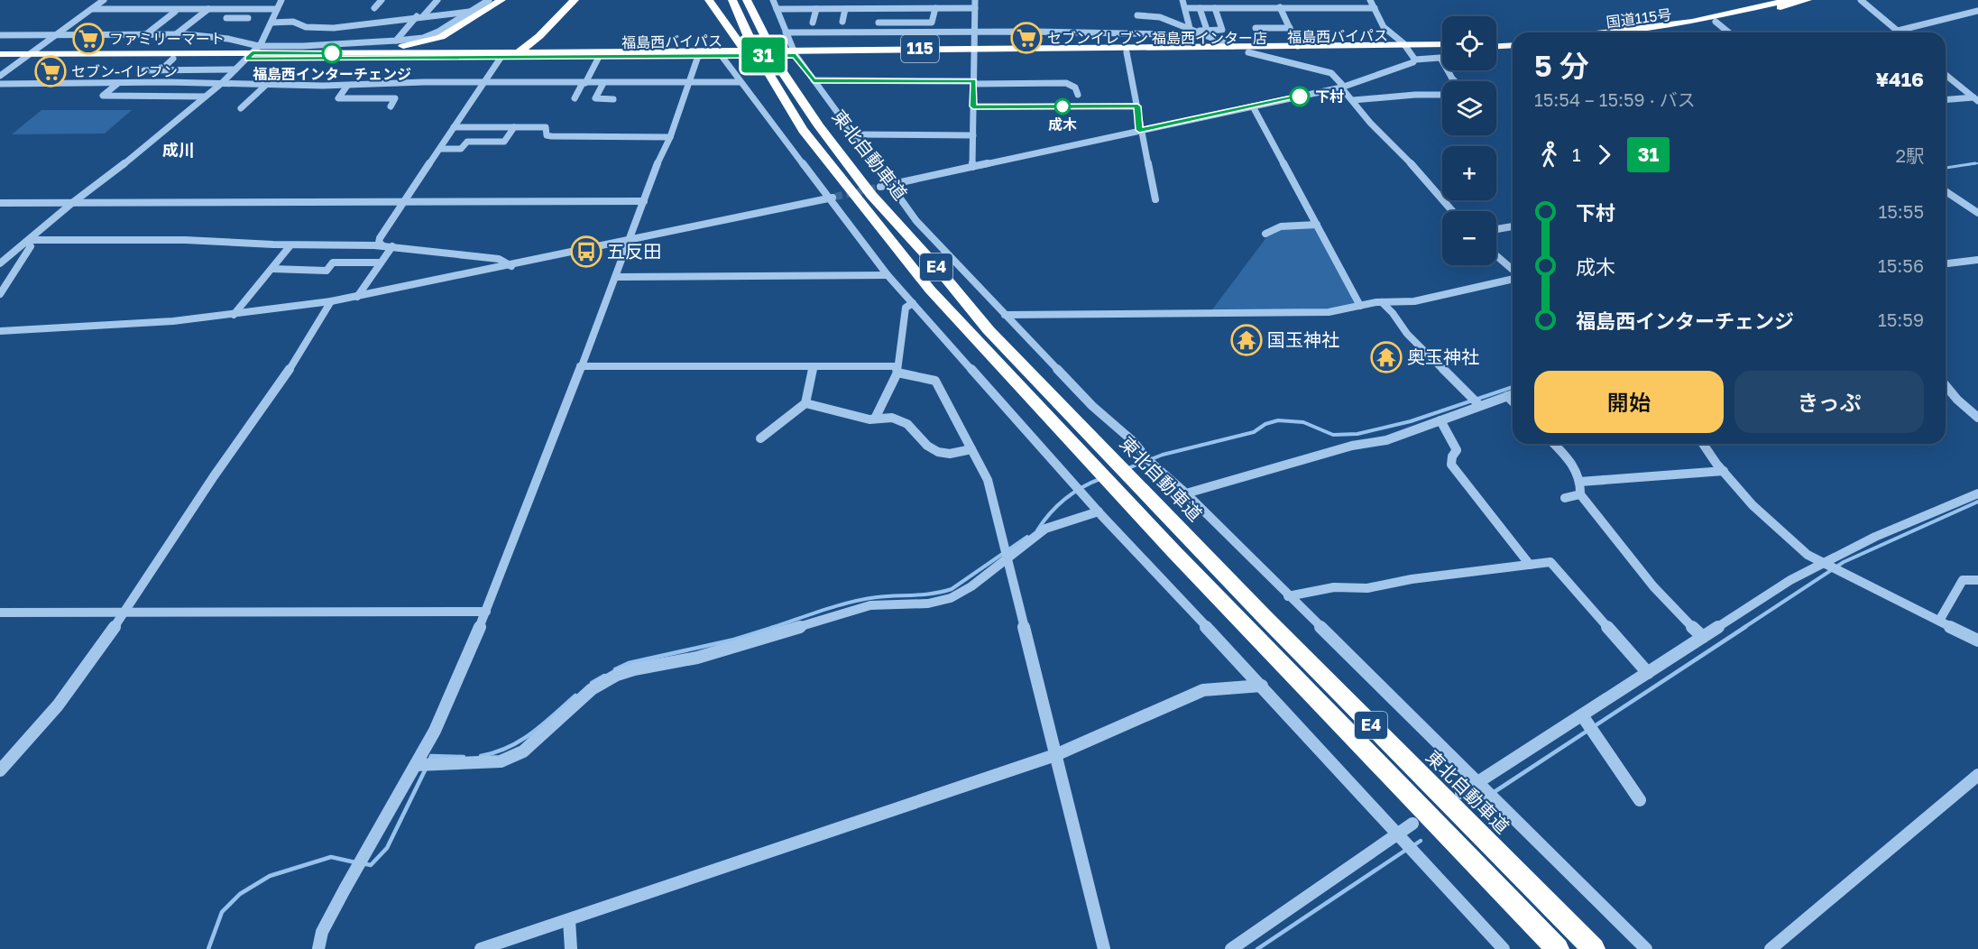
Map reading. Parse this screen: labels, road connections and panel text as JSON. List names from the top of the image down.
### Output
{
  "streets": {
    "highway": [
      "国道115号",
      "福島西バイパス",
      "115",
      "東北自動車道",
      "E4"
    ]
  },
  "crossings": [
    ["福島西バイパス", "115"]
  ],
  "districts": ["成川"],
  "places": {
    "supermarket": ["セブンイレブン 福島西インター店", "ファミリーマート", "セブン-イレブン"],
    "other": ["福島西インターチェンジ", "下村", "成木"],
    "bus stop": ["五反田"],
    "temple": ["国玉神社", "奥玉神社"]
  },
  "lines": ["bus line 31"],
  "page": {
    "on_map": "31",
    "map_buttons": ["+", "−"],
    "heading": ["5 分", "15:54 – 15:59 · バス", "¥416"],
    "legs": ["1", "31", "2駅"],
    "list": [
      {
        "name": "下村",
        "value": "15:55"
      },
      {
        "name": "成木",
        "value": "15:56"
      },
      {
        "name": "福島西インターチェンジ",
        "value": "15:59"
      }
    ],
    "buttons": ["開始", "きっぷ"]
  }
}
